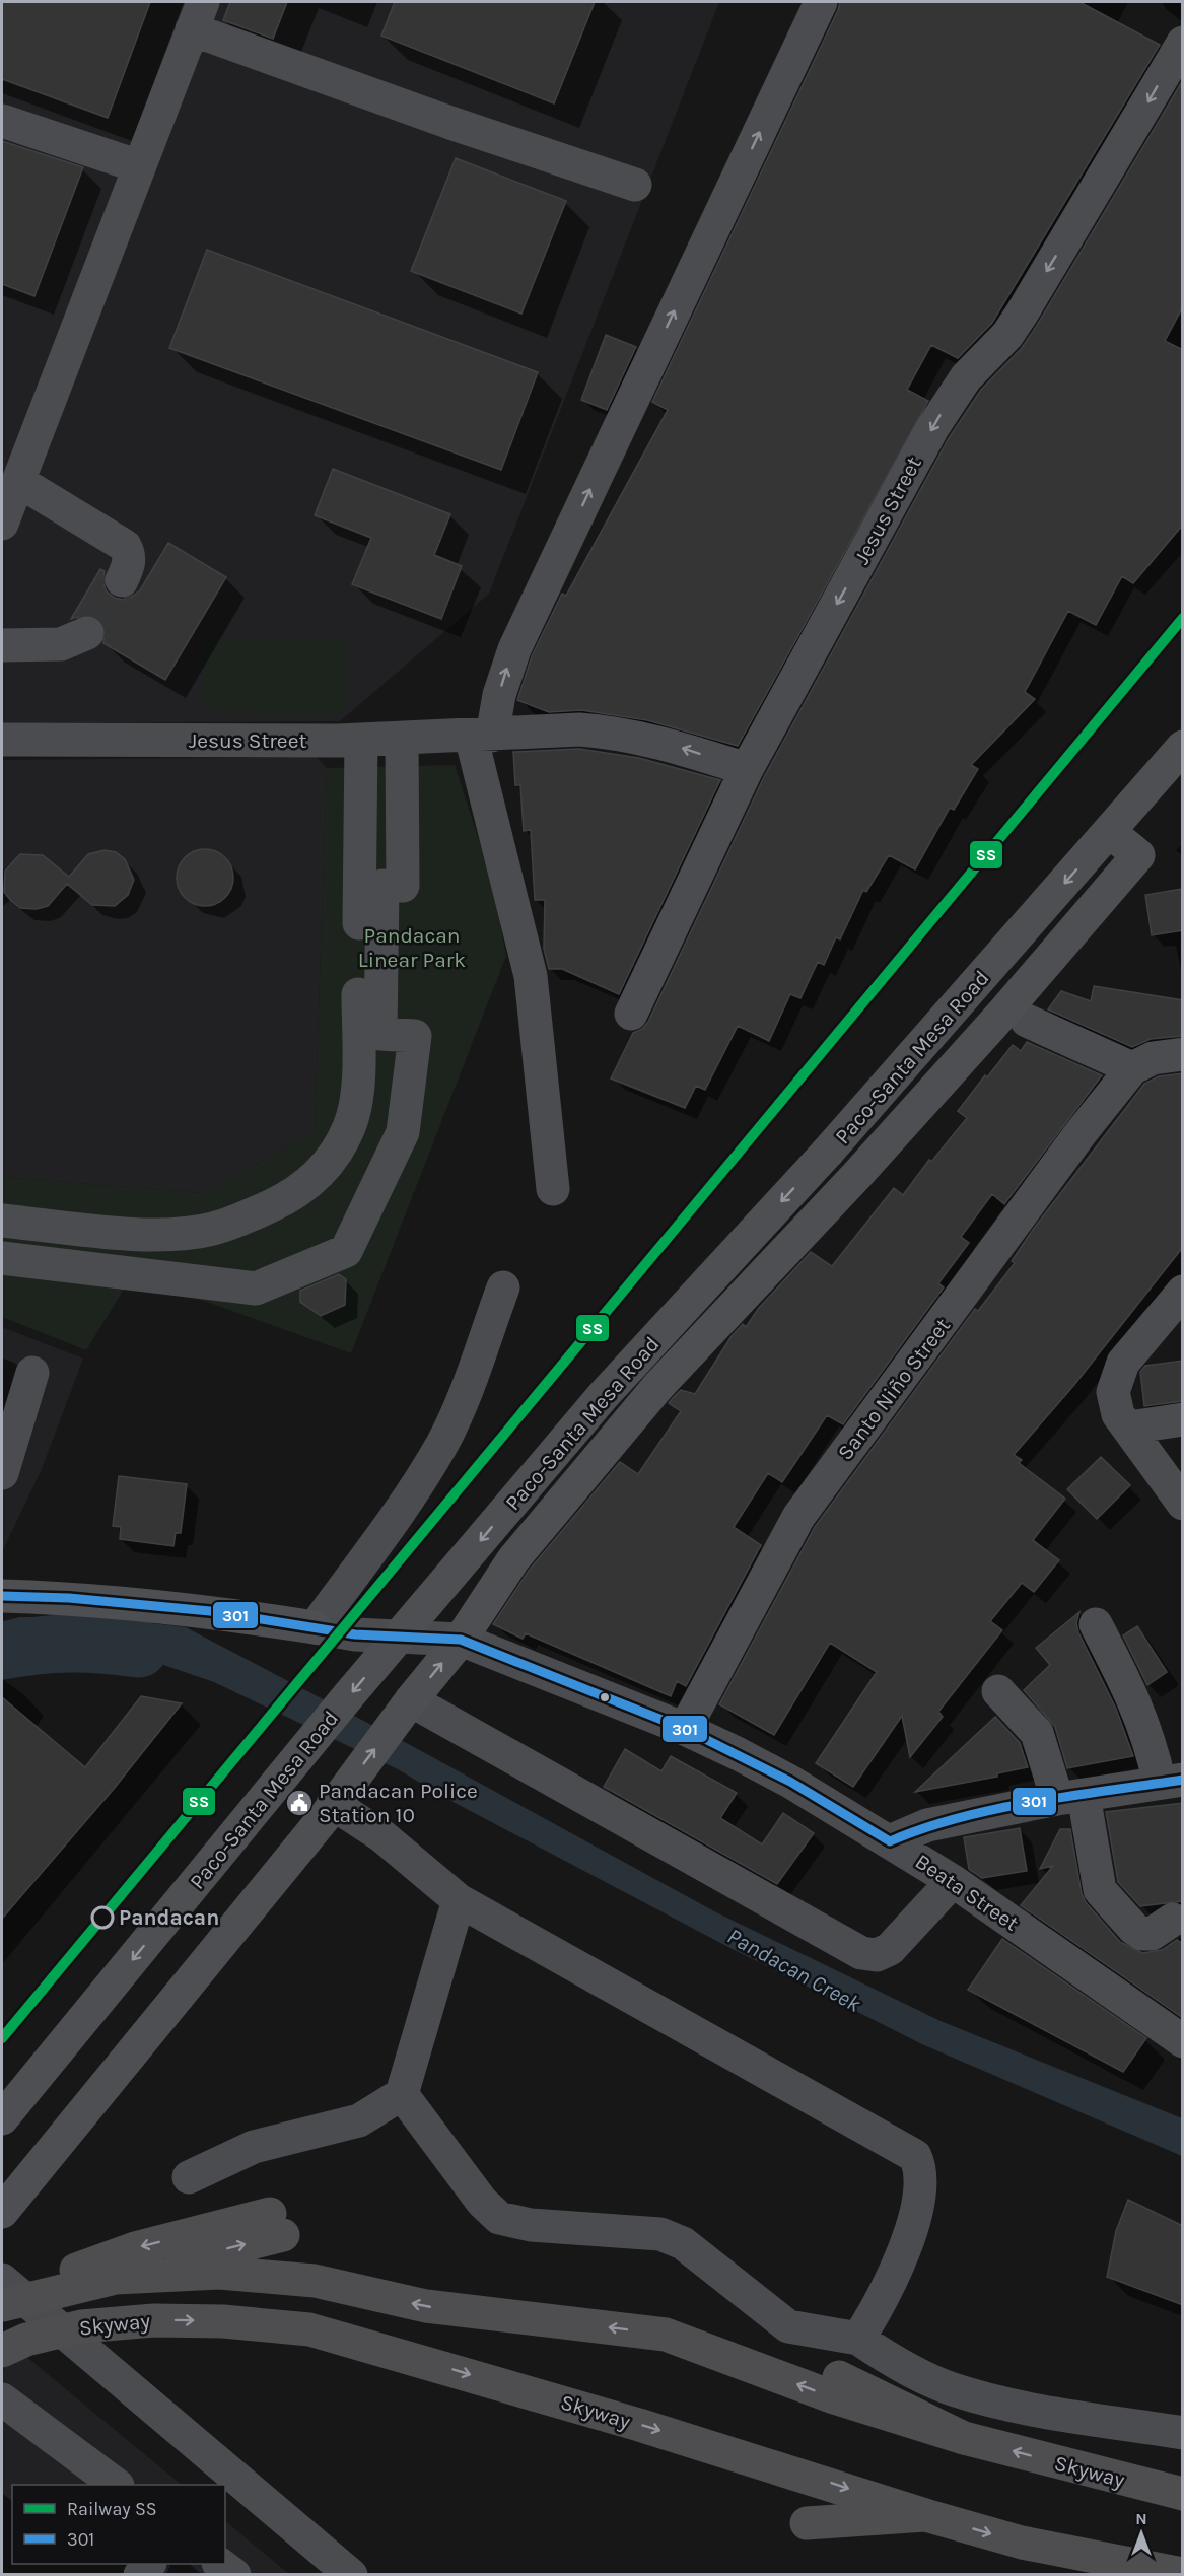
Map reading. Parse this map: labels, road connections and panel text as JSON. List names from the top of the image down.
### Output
{
  "streets": {
    "highway": ["Skyway"],
    "main road": ["Paco-Santa Mesa Road", "Beata Street"],
    "street": ["Jesus Street", "Santo Niño Street"]
  },
  "crossings": [
    ["Paco-Santa Mesa Road", "Beata Street"],
    ["Santo Niño Street", "Beata Street"]
  ],
  "water": ["Pandacan Creek"],
  "parks": ["Pandacan Linear Park"],
  "places": {
    "public building": ["Pandacan Police Station 10"],
    "other": ["Pandacan"]
  },
  "lines": ["rail line SS", "transit line 301"],
  "legend": ["Railway SS", "301"],
  "north": "top"
}
